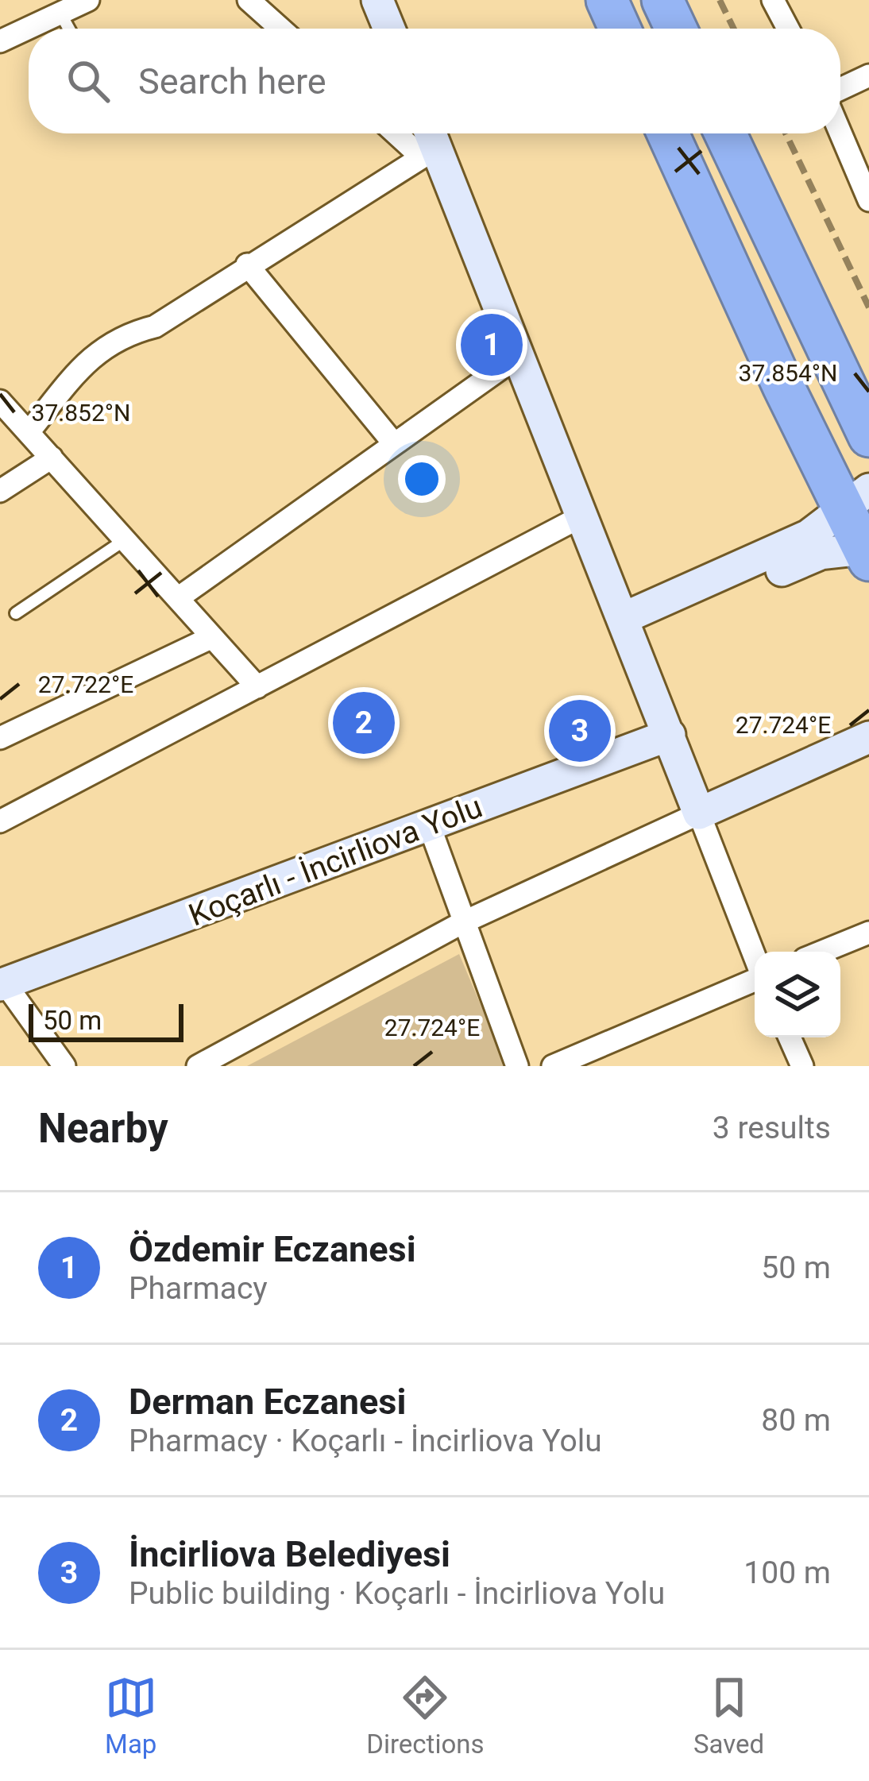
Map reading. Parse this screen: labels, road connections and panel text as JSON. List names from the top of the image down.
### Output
{
  "streets": {
    "main road": ["Koçarlı - İncirliova Yolu"]
  },
  "scale_bar": "50 m",
  "page": {
    "search": "Search here",
    "pins": ["1", "2", "3"],
    "scale": "50 m",
    "heading": ["Nearby", "3 results"],
    "list": [
      {
        "mark": "1",
        "name": "Özdemir Eczanesi",
        "note": "Pharmacy",
        "value": "50 m"
      },
      {
        "mark": "2",
        "name": "Derman Eczanesi",
        "note": "Pharmacy · Koçarlı - İncirliova Yolu",
        "value": "80 m"
      },
      {
        "mark": "3",
        "name": "İncirliova Belediyesi",
        "note": "Public building · Koçarlı - İncirliova Yolu",
        "value": "100 m"
      }
    ],
    "nav": ["Map", "Directions", "Saved"]
  },
  "coordinates": [
    "37.854°N",
    "37.852°N",
    "27.722°E",
    "27.724°E"
  ]
}
